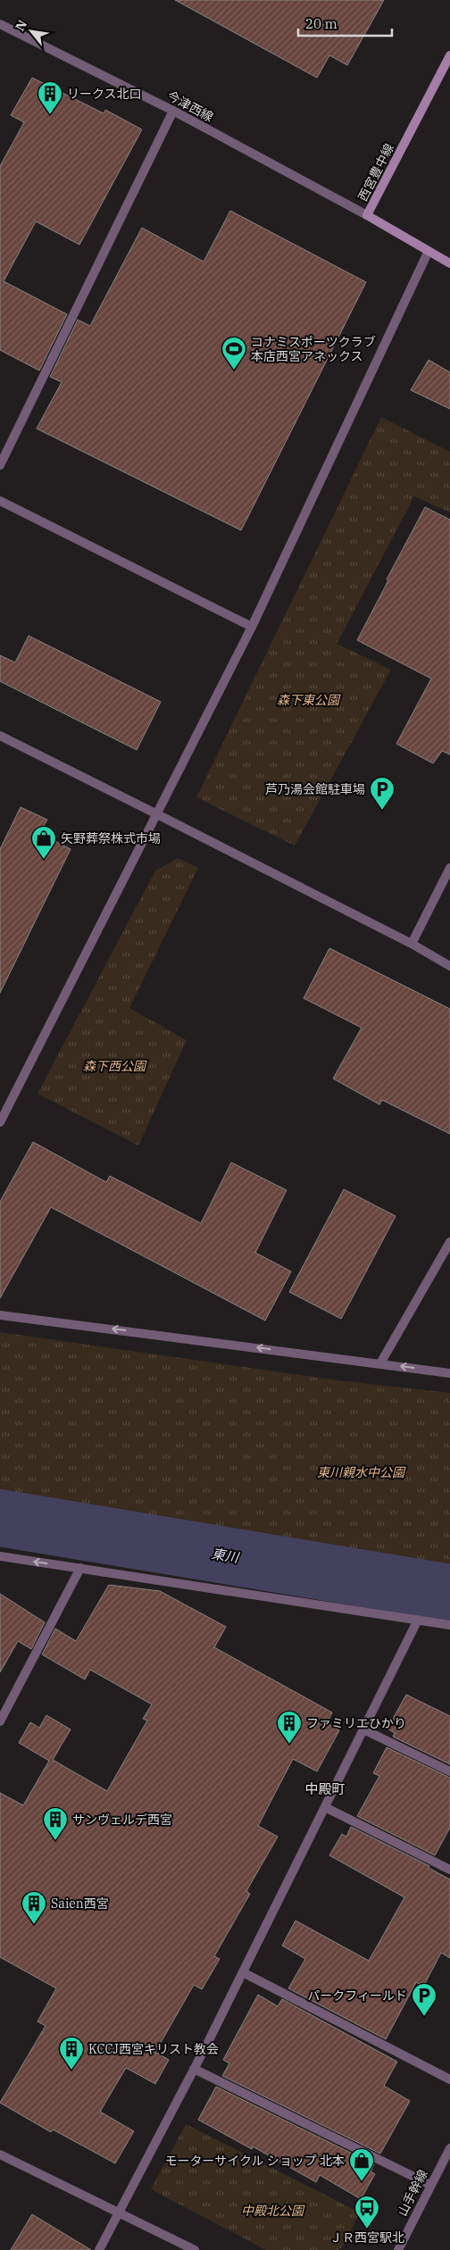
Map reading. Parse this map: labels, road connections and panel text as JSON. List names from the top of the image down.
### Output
{
  "streets": {
    "main road": ["西宮豊中線"],
    "street": ["今津西線", "山手幹線"]
  },
  "crossings": [
    ["今津西線", "西宮豊中線"]
  ],
  "districts": ["中殿町"],
  "water": ["東川"],
  "parks": [
    "森下東公園",
    "森下西公園",
    "東川親水中公園",
    "中殿北公園"
  ],
  "places": {
    "building": [
      "リークス北口",
      "ファミリエひかり",
      "サンヴェルデ西宮",
      "Saien西宮",
      "KCCJ西宮キリスト教会"
    ],
    "sports": ["コナミスポーツクラブ 本店西宮アネックス"],
    "parking": ["芦乃湯会館駐車場", "パークフィールド"],
    "shop": ["矢野葬祭株式市場", "モーターサイクル ショップ 北本"],
    "bus stop": ["ＪＲ西宮駅北"]
  },
  "scale_bar": "20 m",
  "north": "top left"
}
